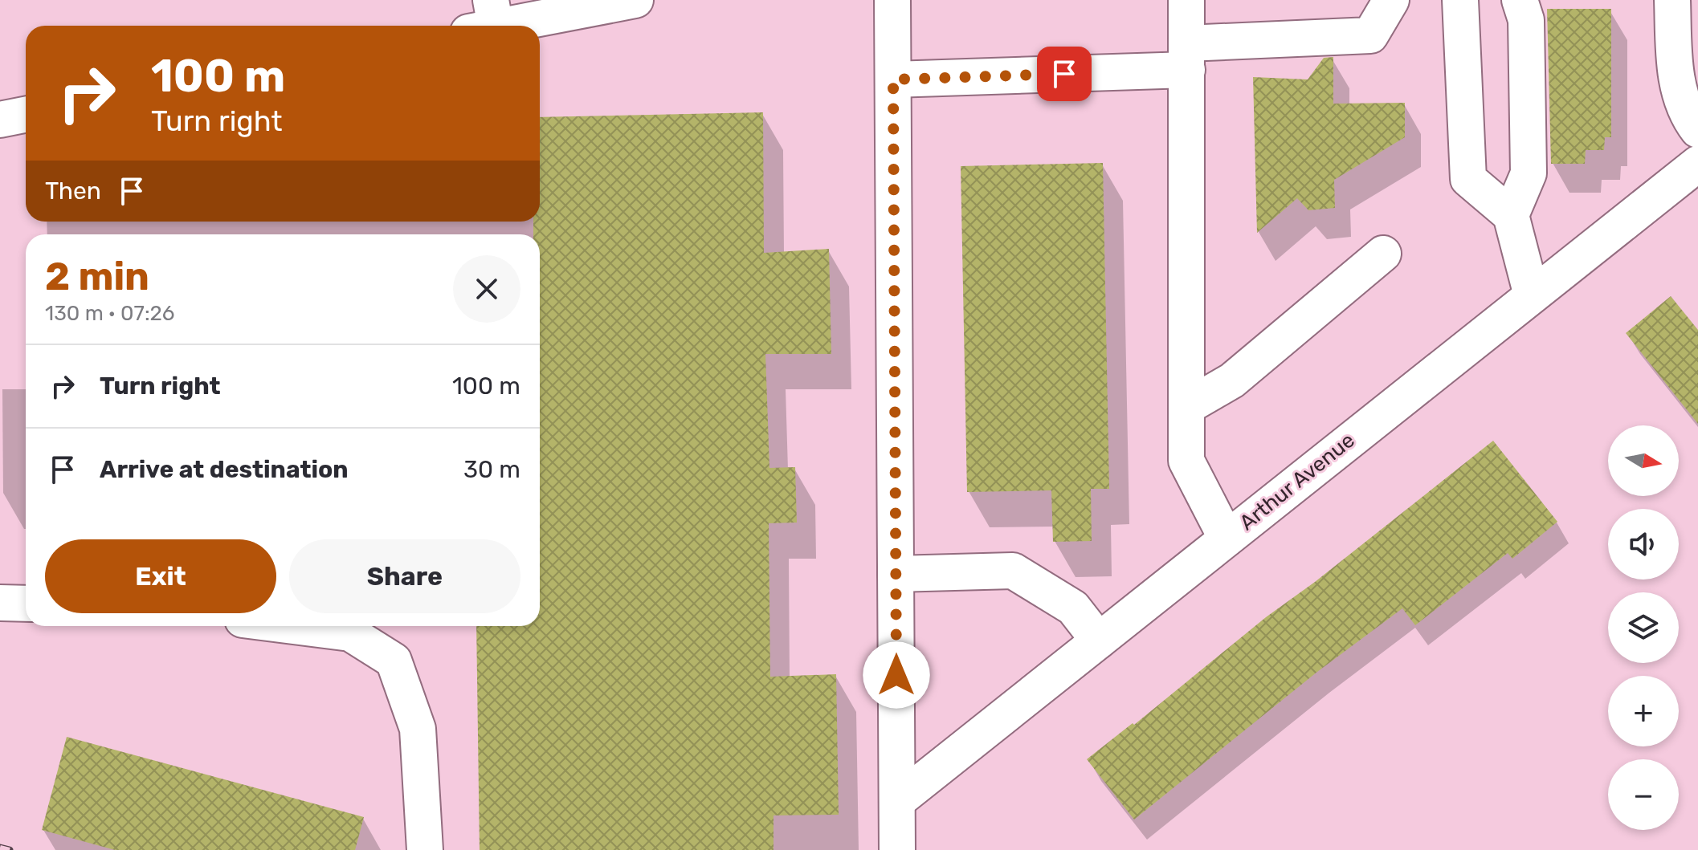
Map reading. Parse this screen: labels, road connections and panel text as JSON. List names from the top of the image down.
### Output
{
  "streets": {
    "street": ["Arthur Avenue"]
  },
  "north": "right",
  "page": {
    "turn": ["100 m", "Turn right"],
    "then": "Then",
    "heading": ["2 min", "130 m · 07:26"],
    "list": [
      {
        "name": "Turn right",
        "value": "100 m"
      },
      {
        "name": "Arrive at destination",
        "value": "30 m"
      }
    ],
    "map_buttons": ["+", "−"],
    "buttons": ["Exit", "Share"]
  }
}
